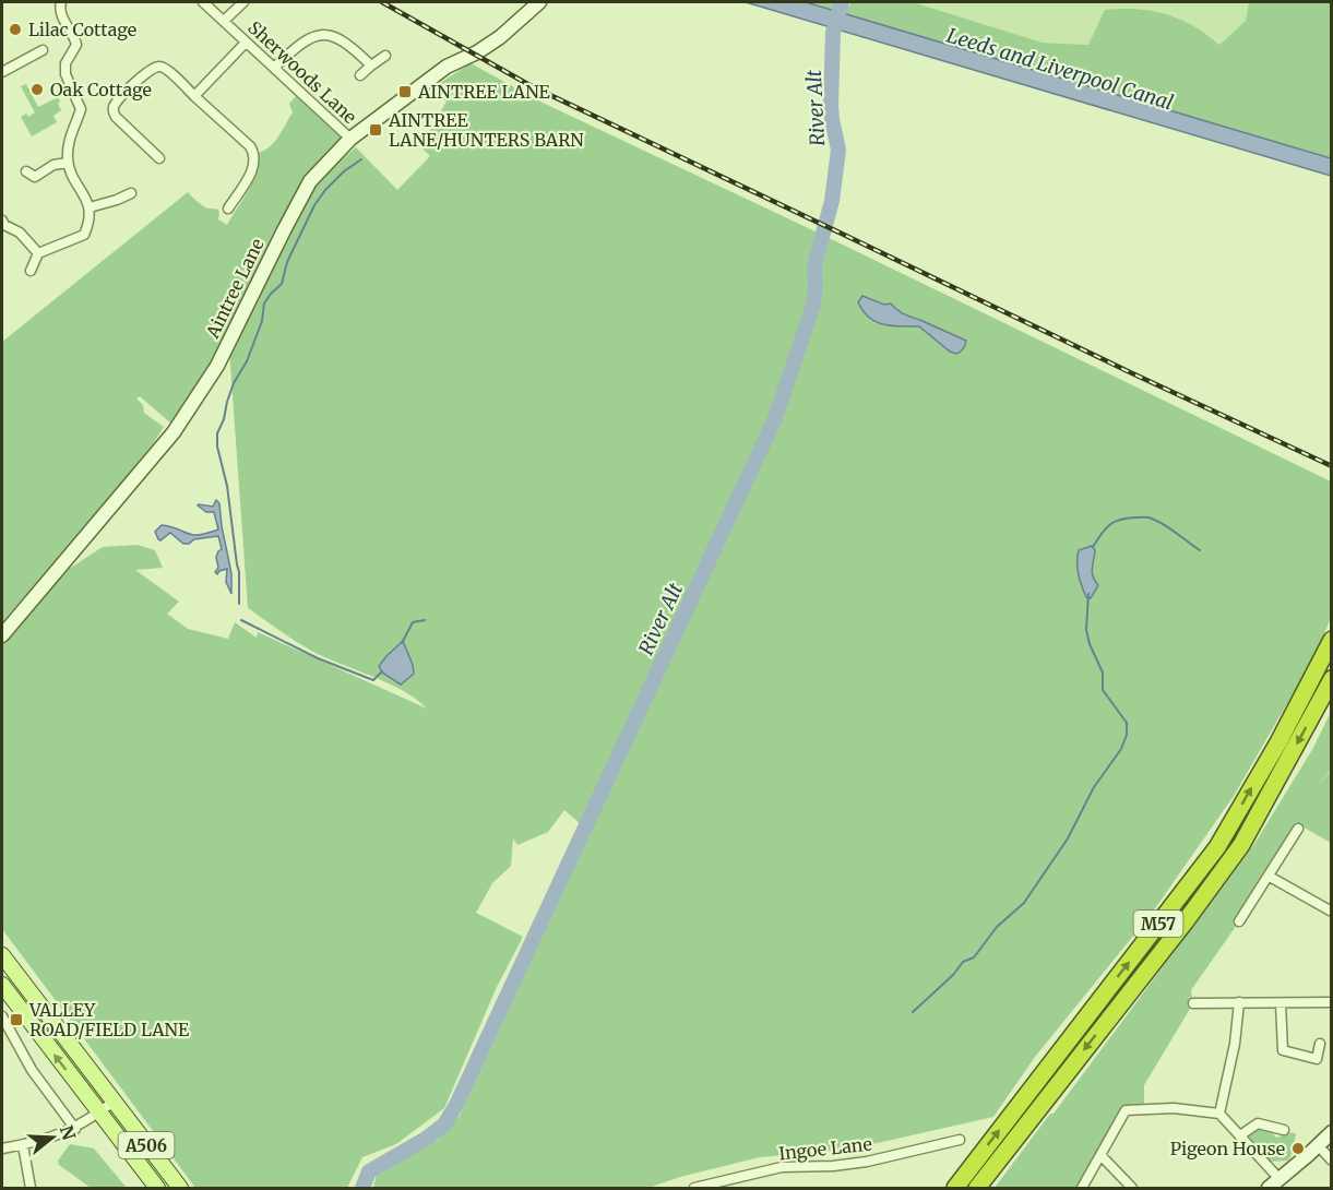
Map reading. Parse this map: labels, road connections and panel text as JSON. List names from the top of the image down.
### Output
{
  "streets": {
    "highway": ["M57"],
    "main road": ["Aintree Lane", "A506"],
    "street": ["Sherwoods Lane", "Ingoe Lane"]
  },
  "crossings": [
    ["Sherwoods Lane", "Aintree Lane"]
  ],
  "water": ["Leeds and Liverpool Canal", "River Alt"],
  "places": {
    "other": ["Lilac Cottage", "Oak Cottage", "Pigeon House"],
    "transit": ["AINTREE LANE", "AINTREE LANE/HUNTERS BARN", "VALLEY ROAD/FIELD LANE"]
  },
  "north": "right"
}
